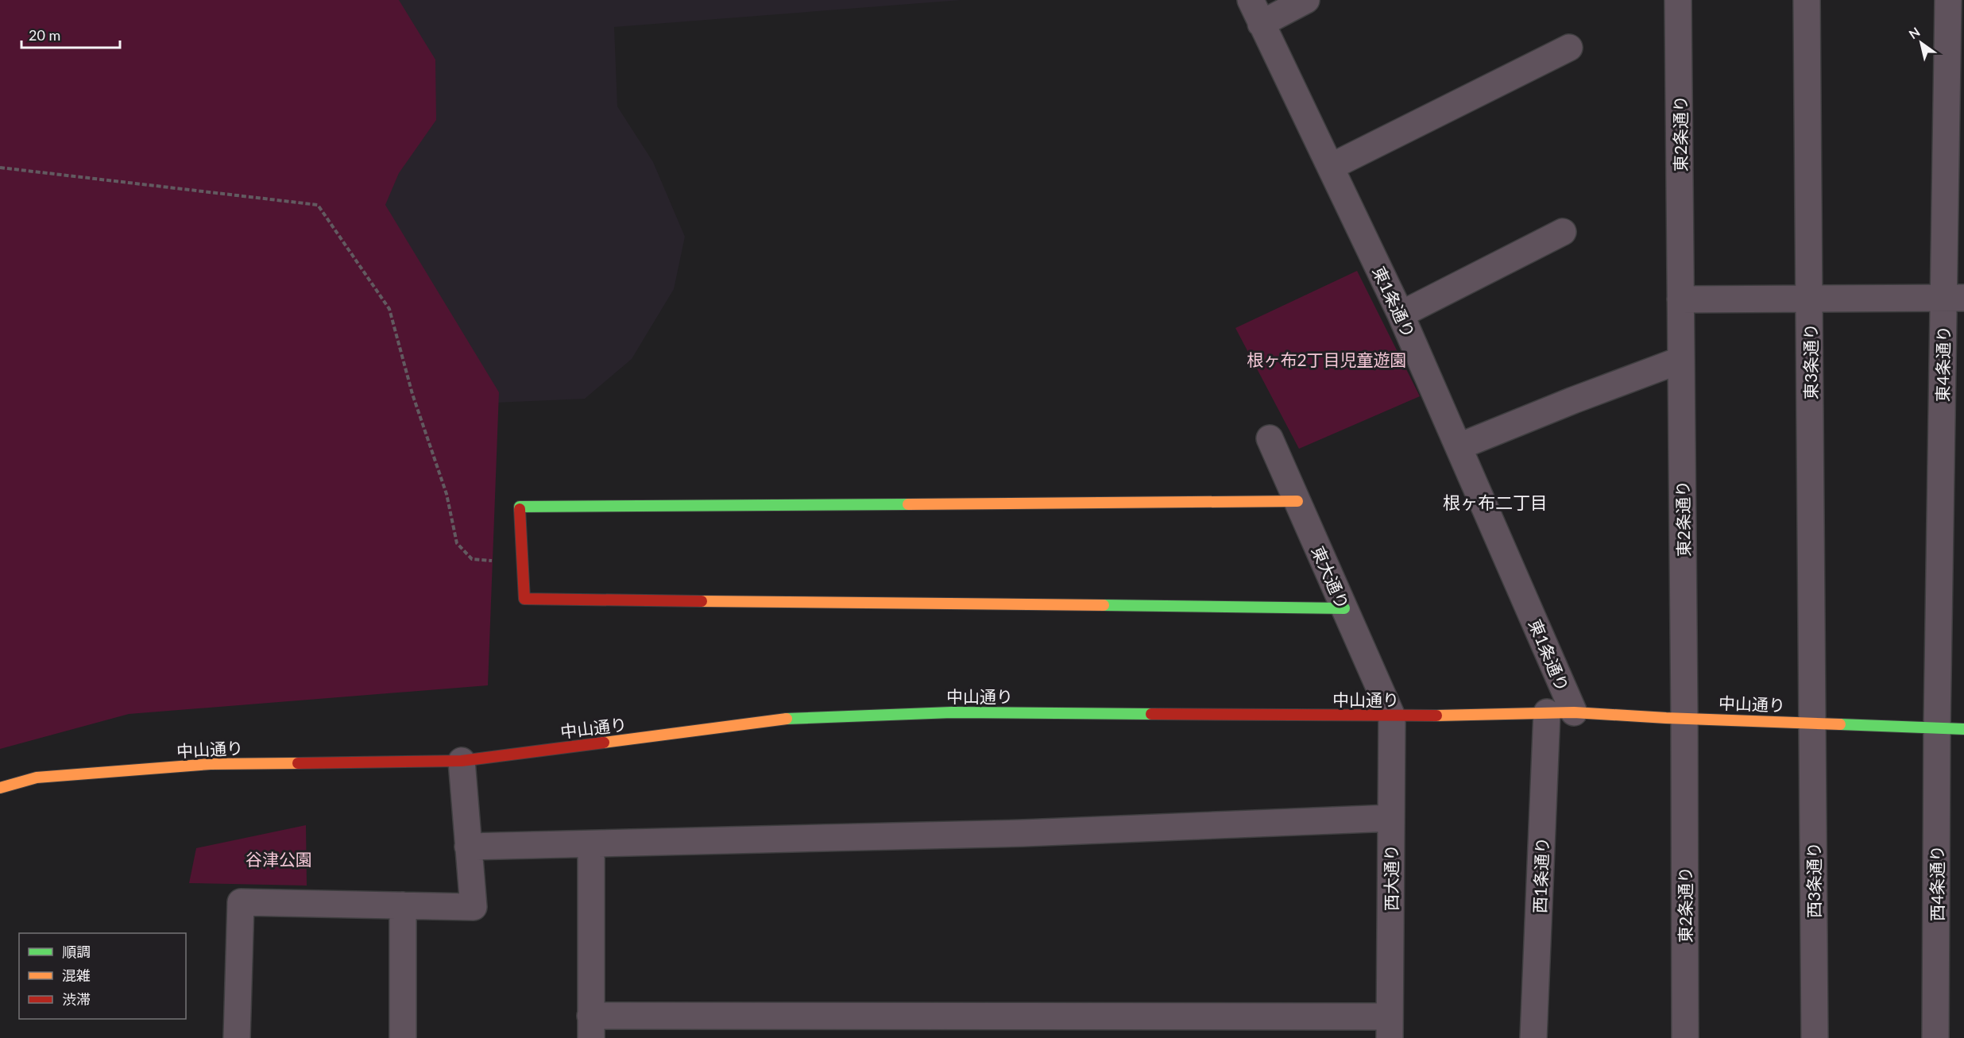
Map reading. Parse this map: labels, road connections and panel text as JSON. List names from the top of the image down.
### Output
{
  "streets": {
    "street": [
      "東2条通り",
      "東1条通り",
      "東3条通り",
      "東4条通り",
      "東大通り",
      "中山通り",
      "西1条通り",
      "西大通り",
      "西3条通り",
      "西4条通り"
    ]
  },
  "crossings": [
    ["東2条通り", "中山通り"],
    ["東1条通り", "中山通り"],
    ["東3条通り", "中山通り"],
    ["東3条通り", "西3条通り"],
    ["東4条通り", "中山通り"],
    ["東4条通り", "西4条通り"],
    ["東大通り", "中山通り"],
    ["東大通り", "西大通り"],
    ["中山通り", "西1条通り"],
    ["中山通り", "西大通り"],
    ["中山通り", "西3条通り"],
    ["中山通り", "西4条通り"]
  ],
  "districts": ["根ヶ布二丁目"],
  "parks": ["根ヶ布2丁目児童遊園", "谷津公園"],
  "legend": ["順調", "混雑", "渋滞"],
  "scale_bar": "20 m",
  "north": "top left"
}
